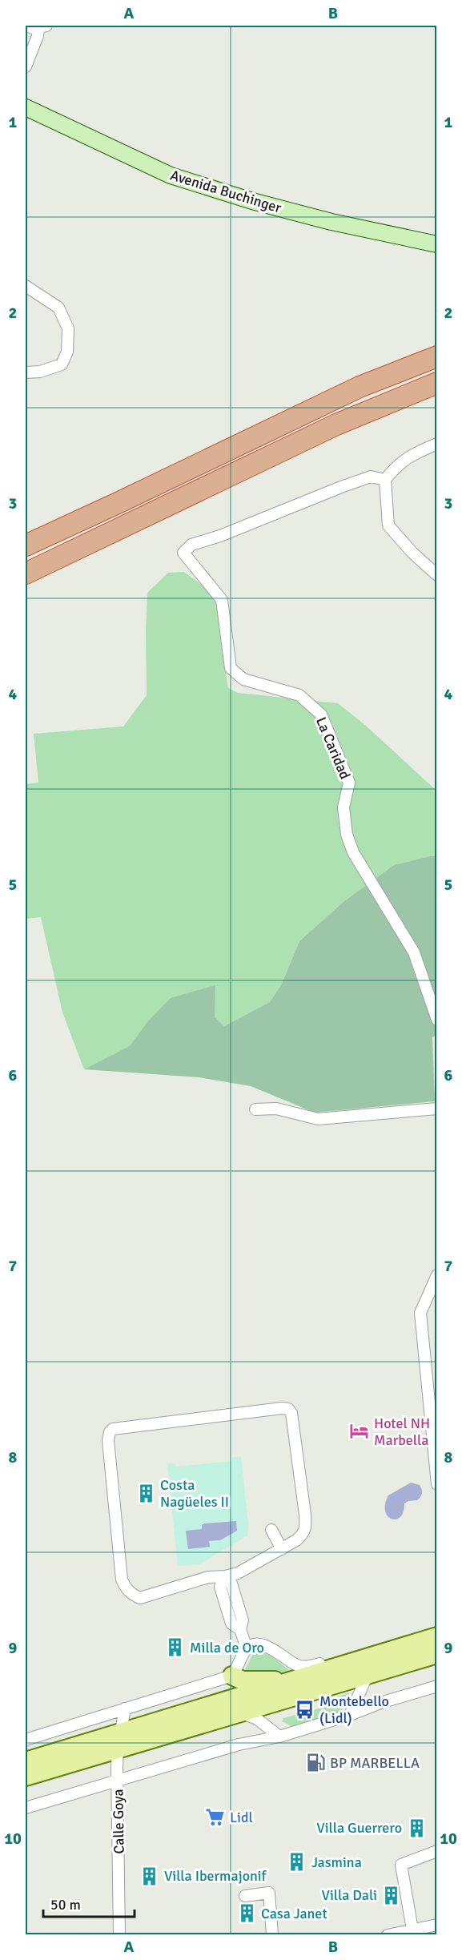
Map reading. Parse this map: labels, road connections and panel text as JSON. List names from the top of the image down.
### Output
{
  "streets": {
    "street": ["Avenida Buchinger", "La Caridad", "Calle Goya"]
  },
  "places": {
    "hotel": ["Hotel NH Marbella"],
    "building": [
      "Costa Nagüeles II",
      "Milla de Oro",
      "Villa Guerrero",
      "Jasmina",
      "Villa Ibermajonif",
      "Villa Dali",
      "Casa Janet"
    ],
    "bus stop": ["Montebello (Lidl)"],
    "fuel station": ["BP MARBELLA"],
    "supermarket": ["Lidl"]
  },
  "scale_bar": "50 m",
  "grid": {
    "columns": ["A", "B"],
    "rows": [
      "1",
      "2",
      "3",
      "4",
      "5",
      "6",
      "7",
      "8",
      "9",
      "10"
    ]
  }
}
